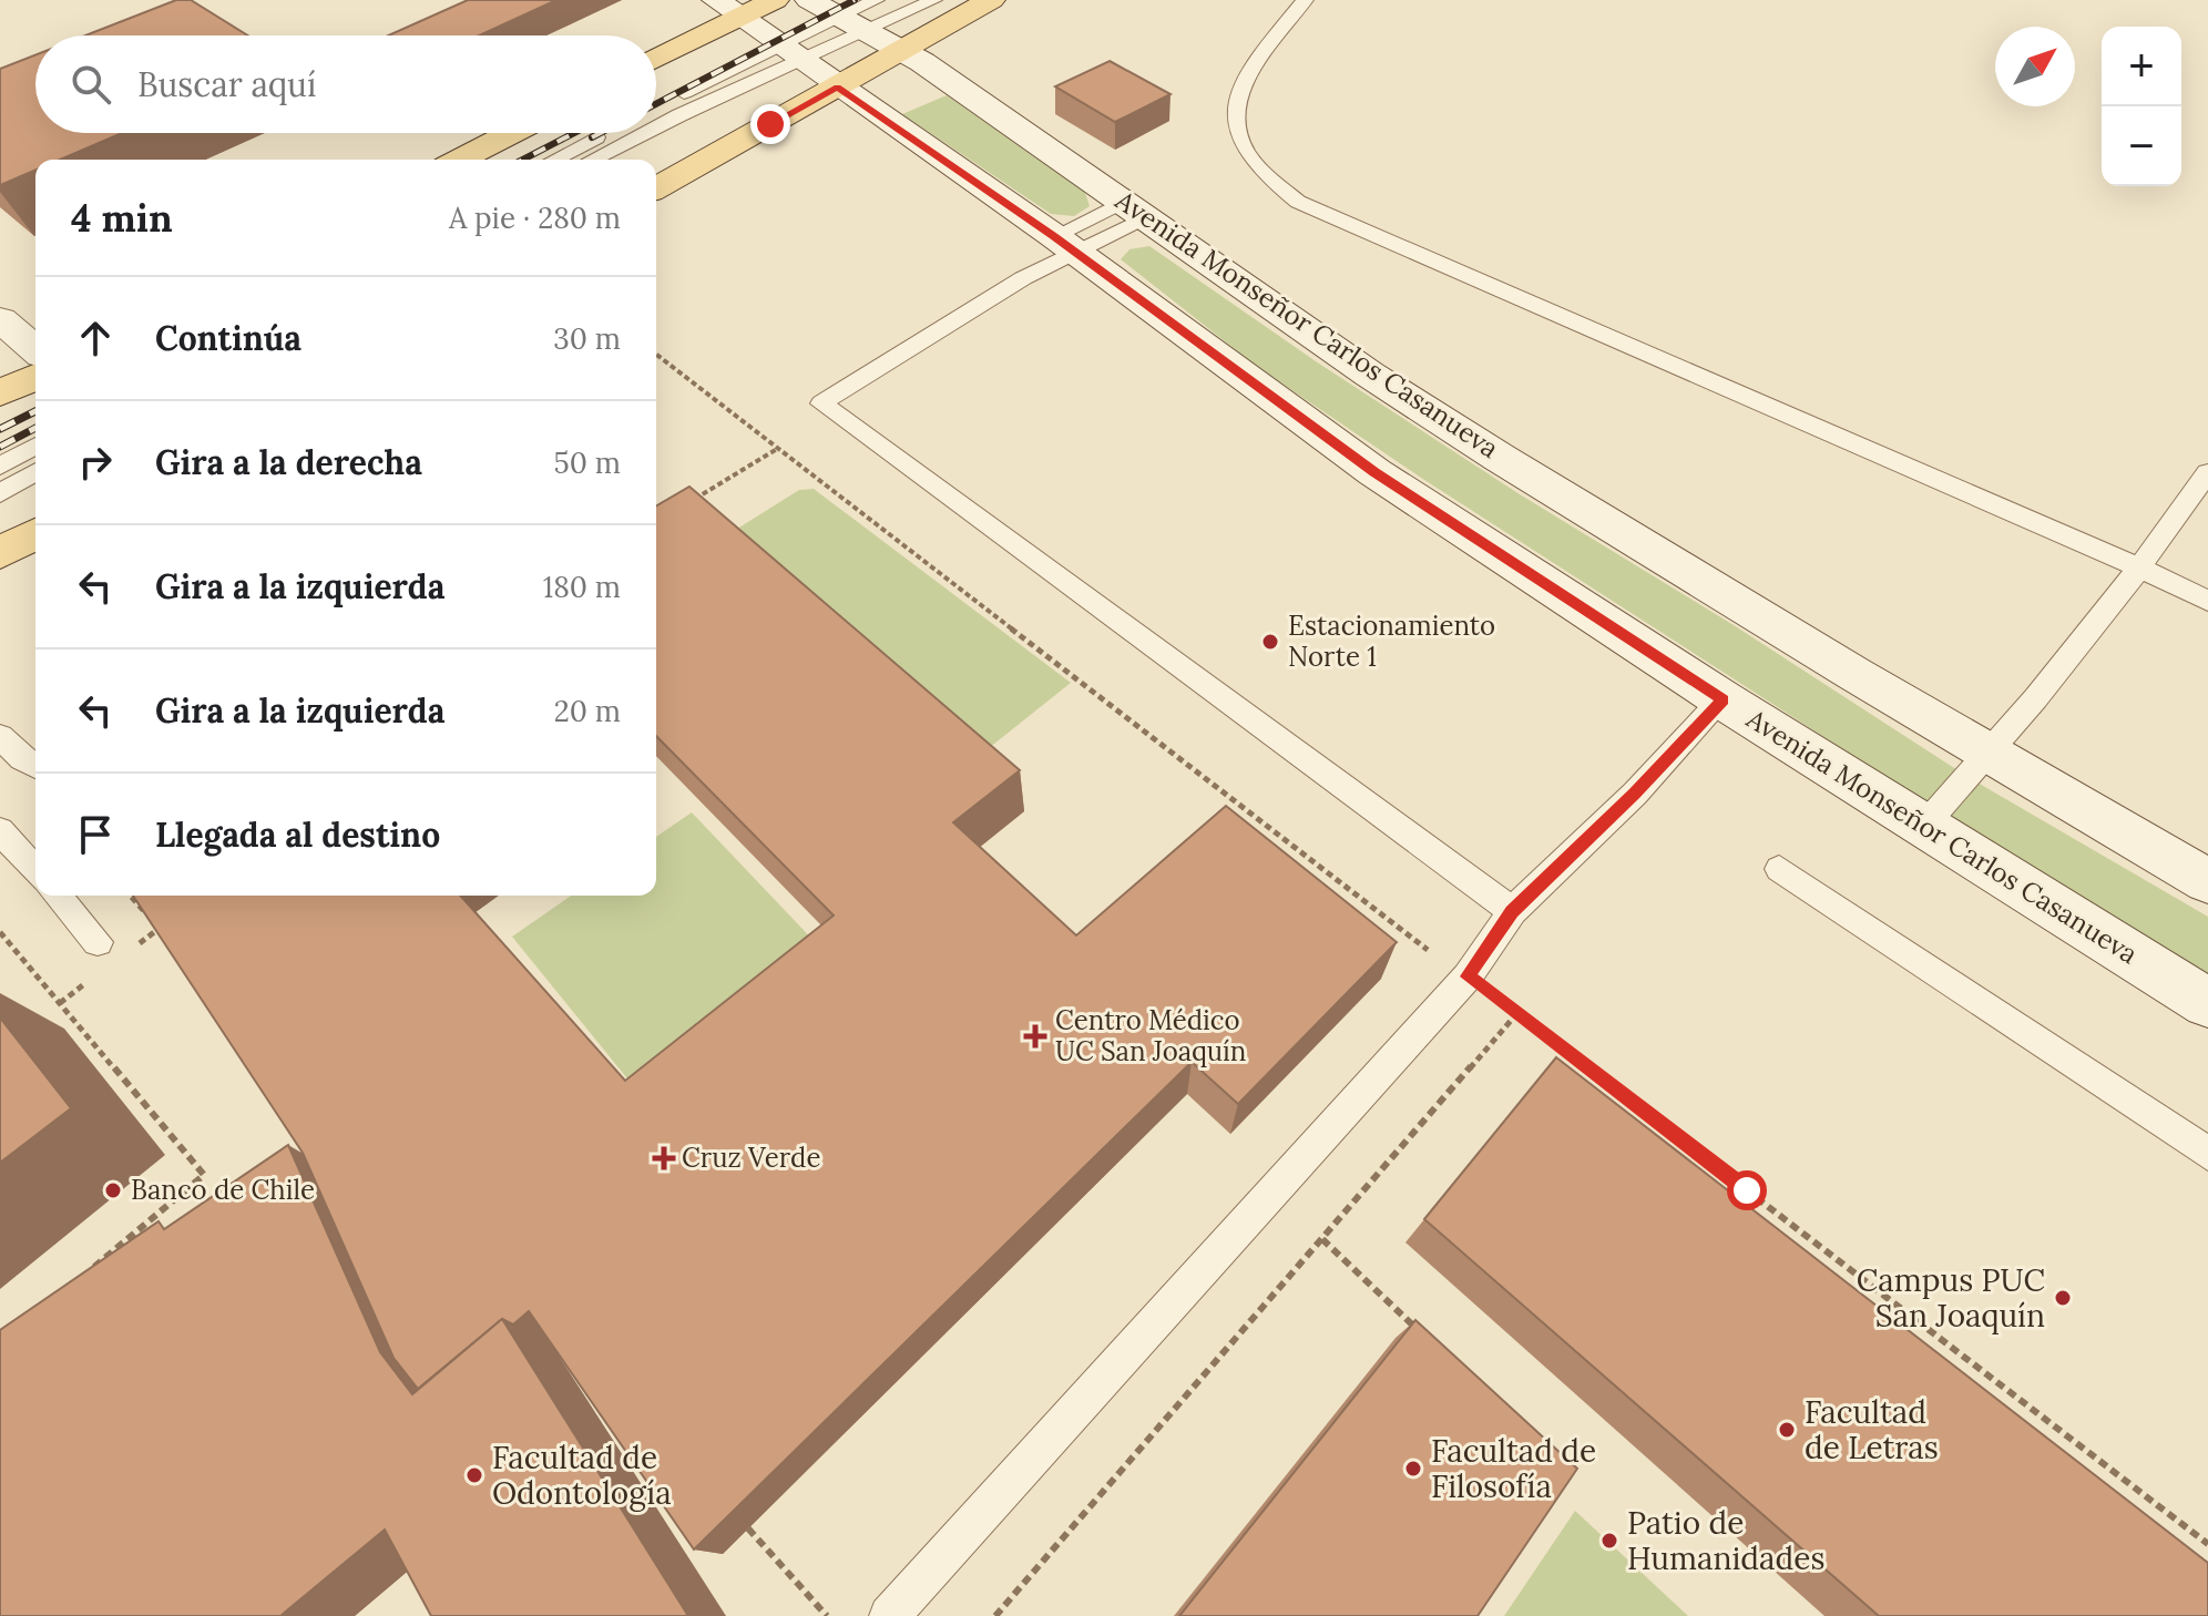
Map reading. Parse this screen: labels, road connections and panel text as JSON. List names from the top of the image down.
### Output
{
  "streets": {
    "main road": ["Avenida Monseñor Carlos Casanueva"]
  },
  "places": {
    "other": [
      "Estacionamiento Norte 1",
      "Banco de Chile",
      "Campus PUC San Joaquín",
      "Facultad de Letras",
      "Facultad de Filosofía",
      "Facultad de Odontología",
      "Patio de Humanidades"
    ],
    "health": ["Centro Médico UC San Joaquín", "Cruz Verde"]
  },
  "north": "top right",
  "page": {
    "map_buttons": ["+", "−"],
    "search": "Buscar aquí",
    "heading": ["4 min", "A pie · 280 m"],
    "list": [
      ["Continúa", "30 m"],
      ["Gira a la derecha", "50 m"],
      ["Gira a la izquierda", "180 m"],
      ["Gira a la izquierda", "20 m"],
      "Llegada al destino"
    ]
  }
}
